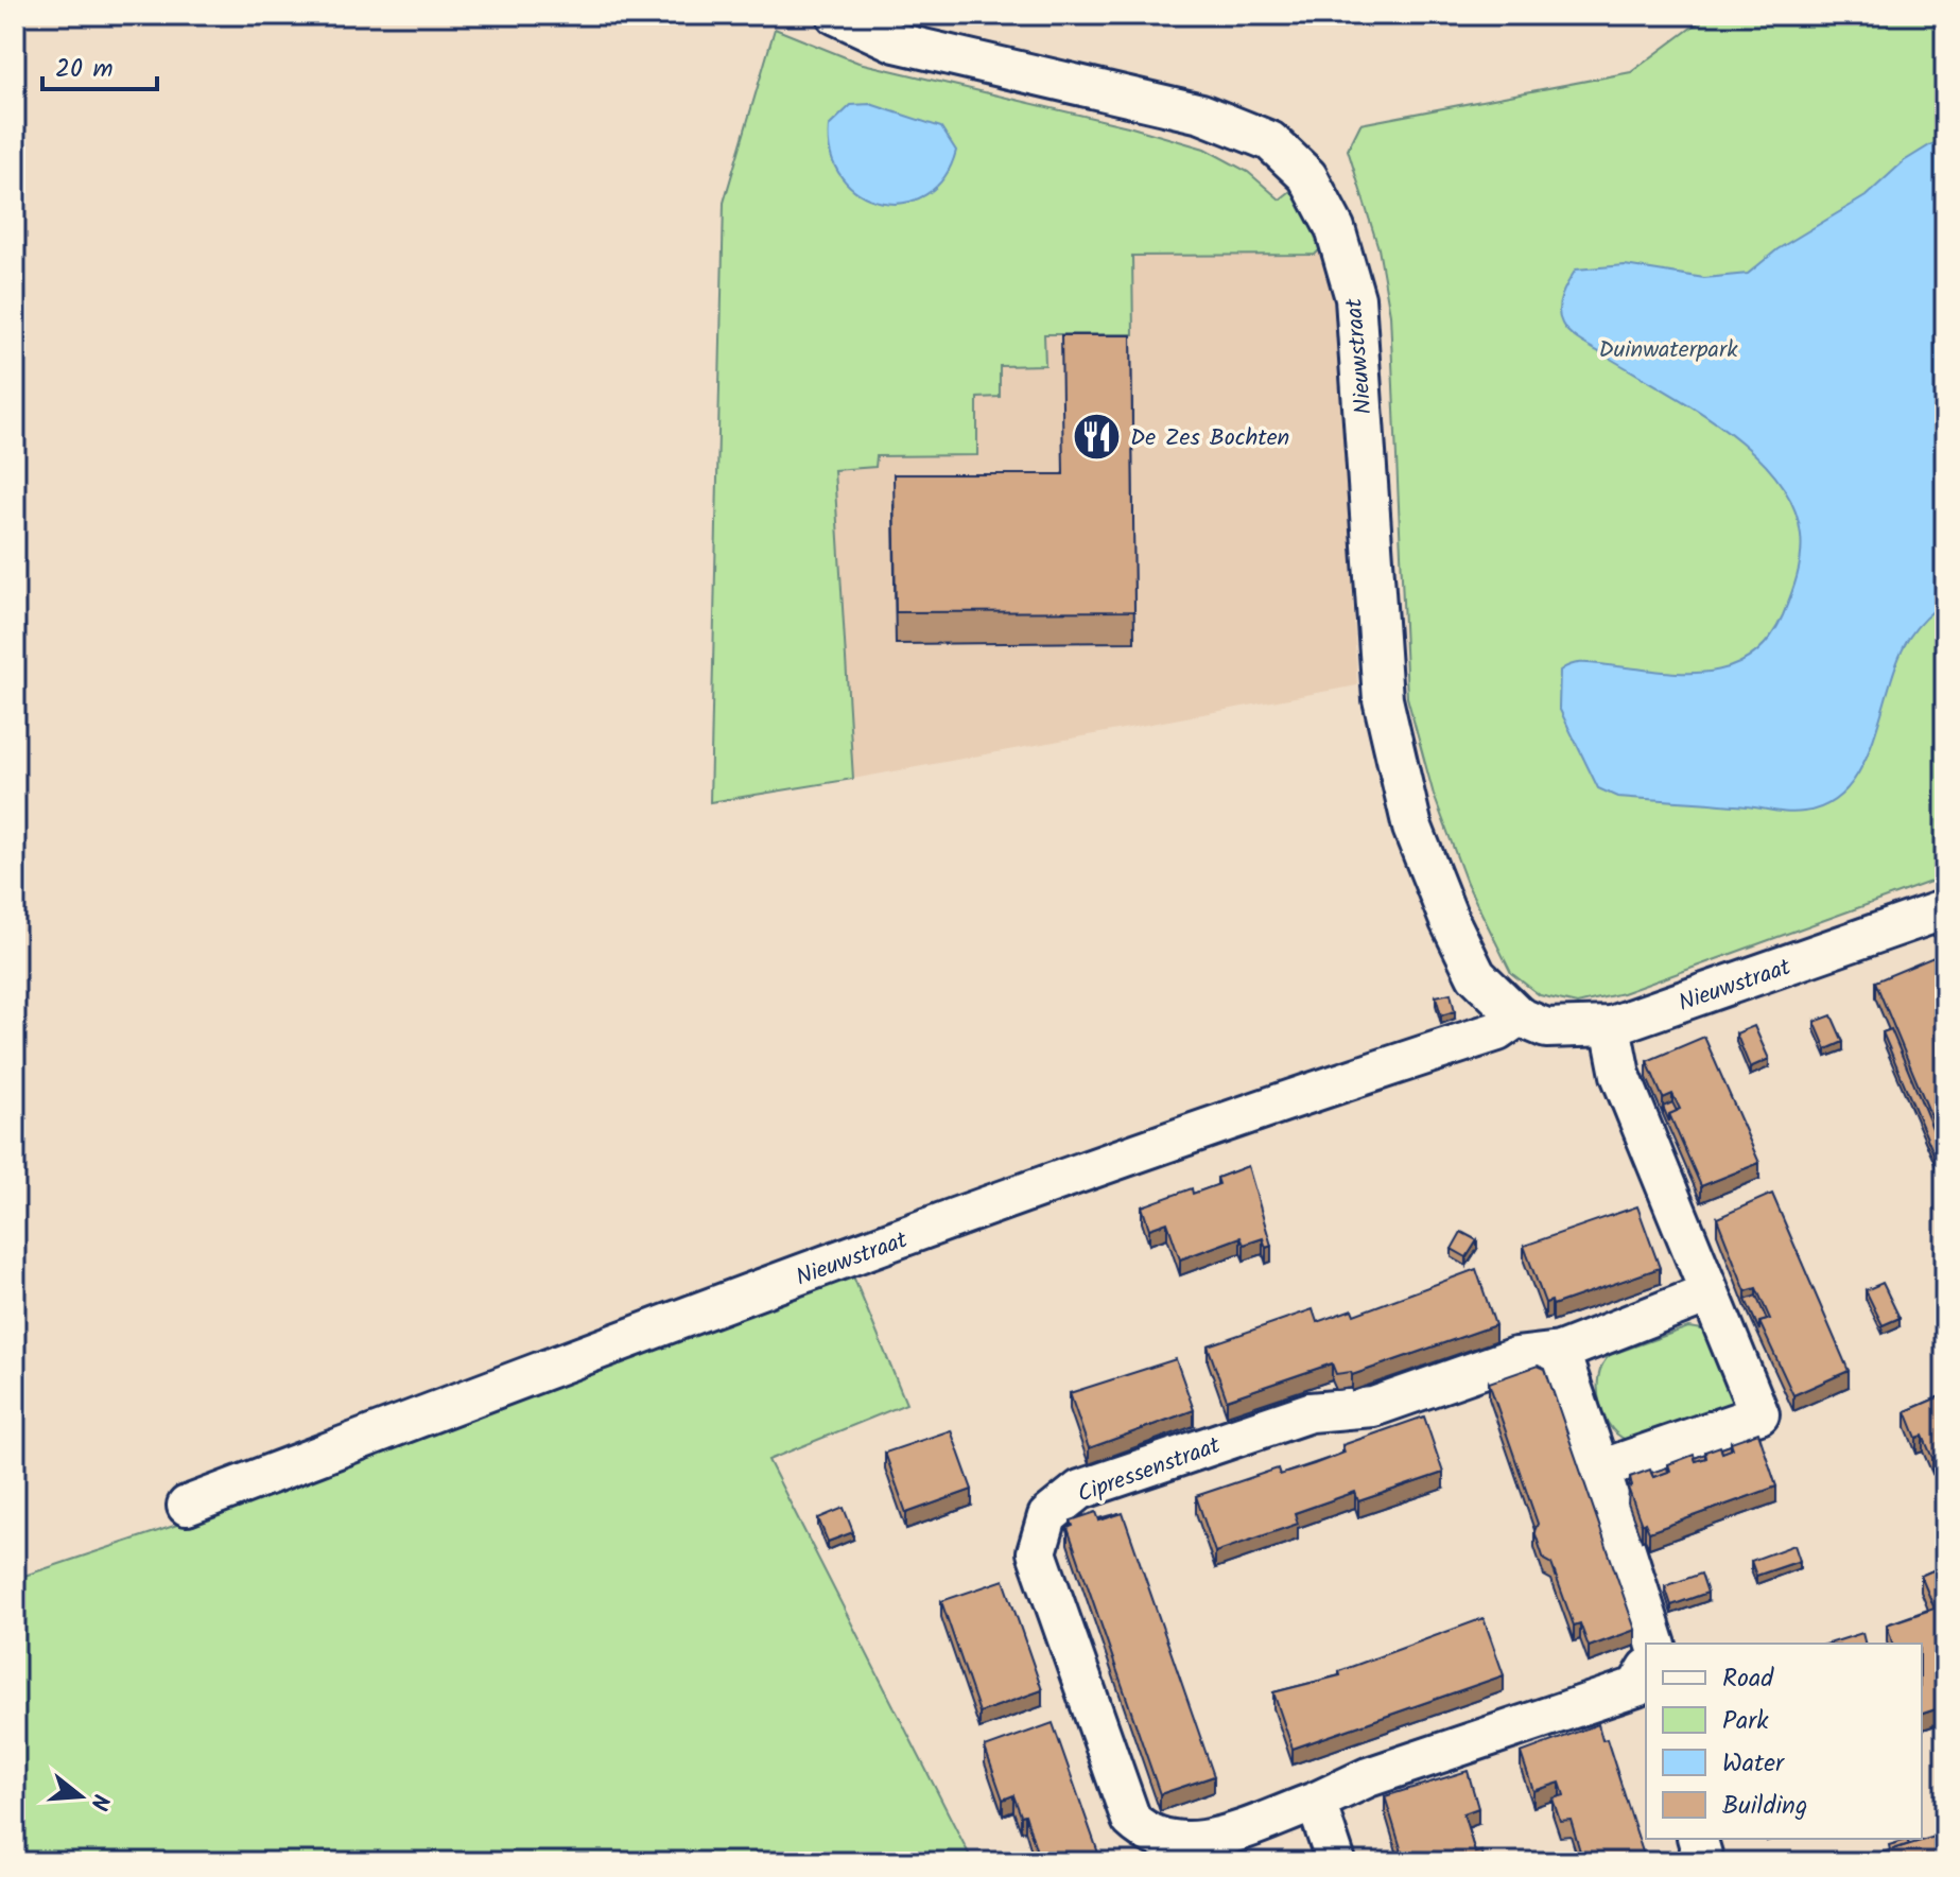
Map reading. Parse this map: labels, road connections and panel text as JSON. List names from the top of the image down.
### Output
{
  "streets": {
    "street": ["Nieuwstraat", "Cipressenstraat"]
  },
  "parks": ["Duinwaterpark"],
  "places": {
    "restaurant": ["De Zes Bochten"]
  },
  "legend": [
    "Road",
    "Park",
    "Water",
    "Building"
  ],
  "scale_bar": "20 m",
  "north": "right"
}
